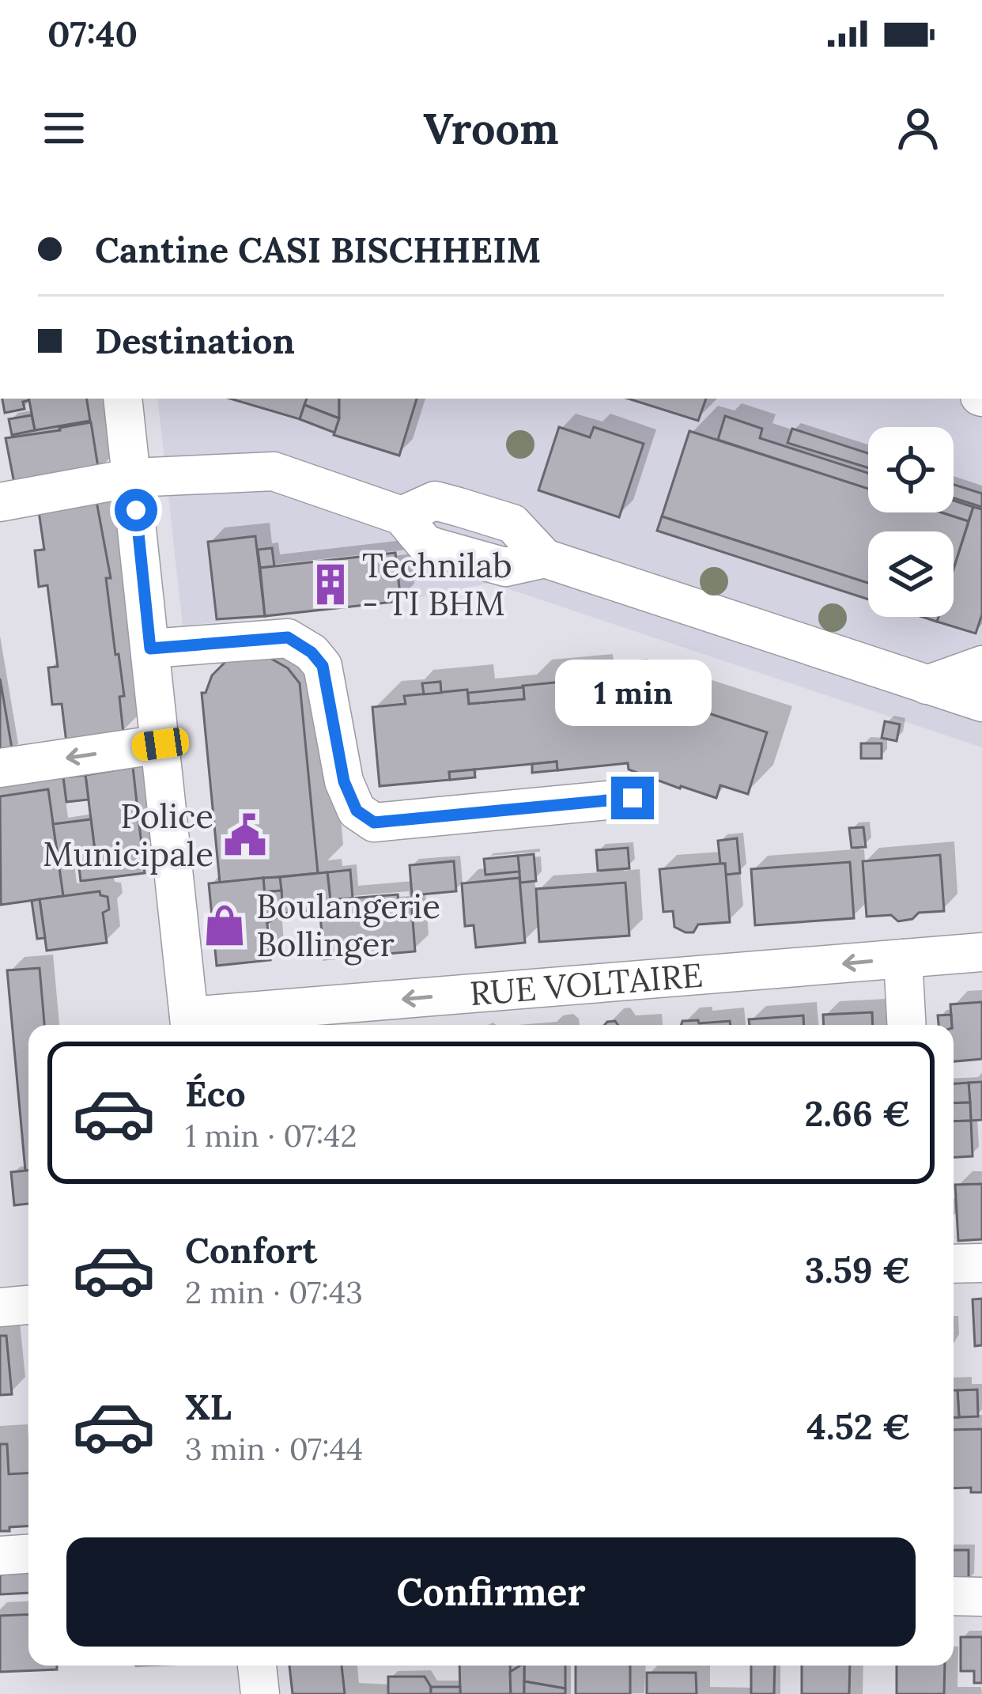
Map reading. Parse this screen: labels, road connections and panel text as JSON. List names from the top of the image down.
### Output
{
  "streets": {
    "street": ["RUE VOLTAIRE"]
  },
  "one_way": ["RUE VOLTAIRE"],
  "places": {
    "building": ["Technilab - TI BHM"],
    "public building": ["Police Municipale"],
    "shop": ["Boulangerie Bollinger"]
  },
  "page": {
    "status": "07:40",
    "header": "Vroom",
    "banner": ["Cantine CASI BISCHHEIM", "Destination"],
    "bubble": "1 min",
    "list": [
      {
        "name": "Éco",
        "note": "1 min · 07:42",
        "value": "2.66 €"
      },
      {
        "name": "Confort",
        "note": "2 min · 07:43",
        "value": "3.59 €"
      },
      {
        "name": "XL",
        "note": "3 min · 07:44",
        "value": "4.52 €"
      }
    ],
    "buttons": "Confirmer"
  }
}
